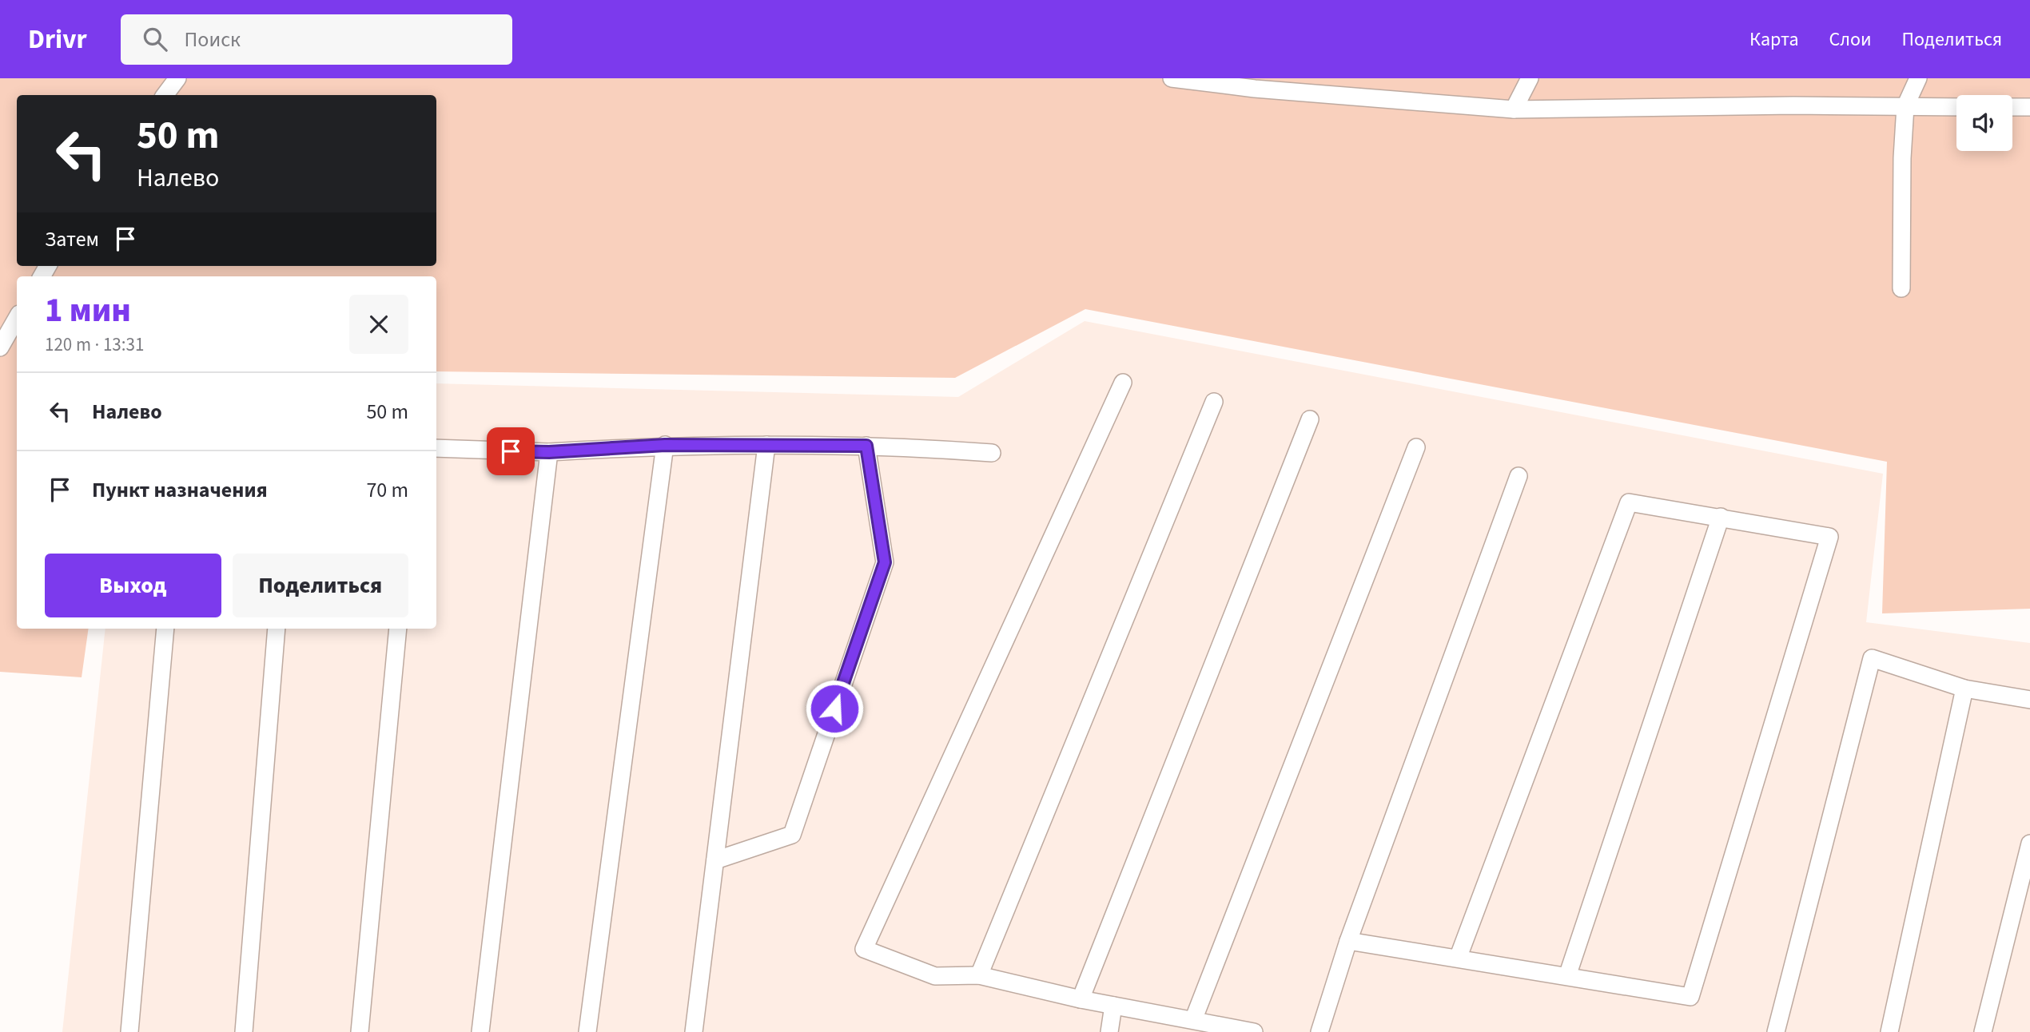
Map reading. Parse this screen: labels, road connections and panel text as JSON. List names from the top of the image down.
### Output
{
  "page": {
    "header": "Drivr",
    "search": "Поиск",
    "nav": ["Карта", "Слои", "Поделиться"],
    "turn": ["50 m", "Налево"],
    "then": "Затем",
    "heading": ["1 мин", "120 m · 13:31"],
    "list": [
      {
        "name": "Налево",
        "value": "50 m"
      },
      {
        "name": "Пункт назначения",
        "value": "70 m"
      }
    ],
    "buttons": ["Выход", "Поделиться"]
  }
}
